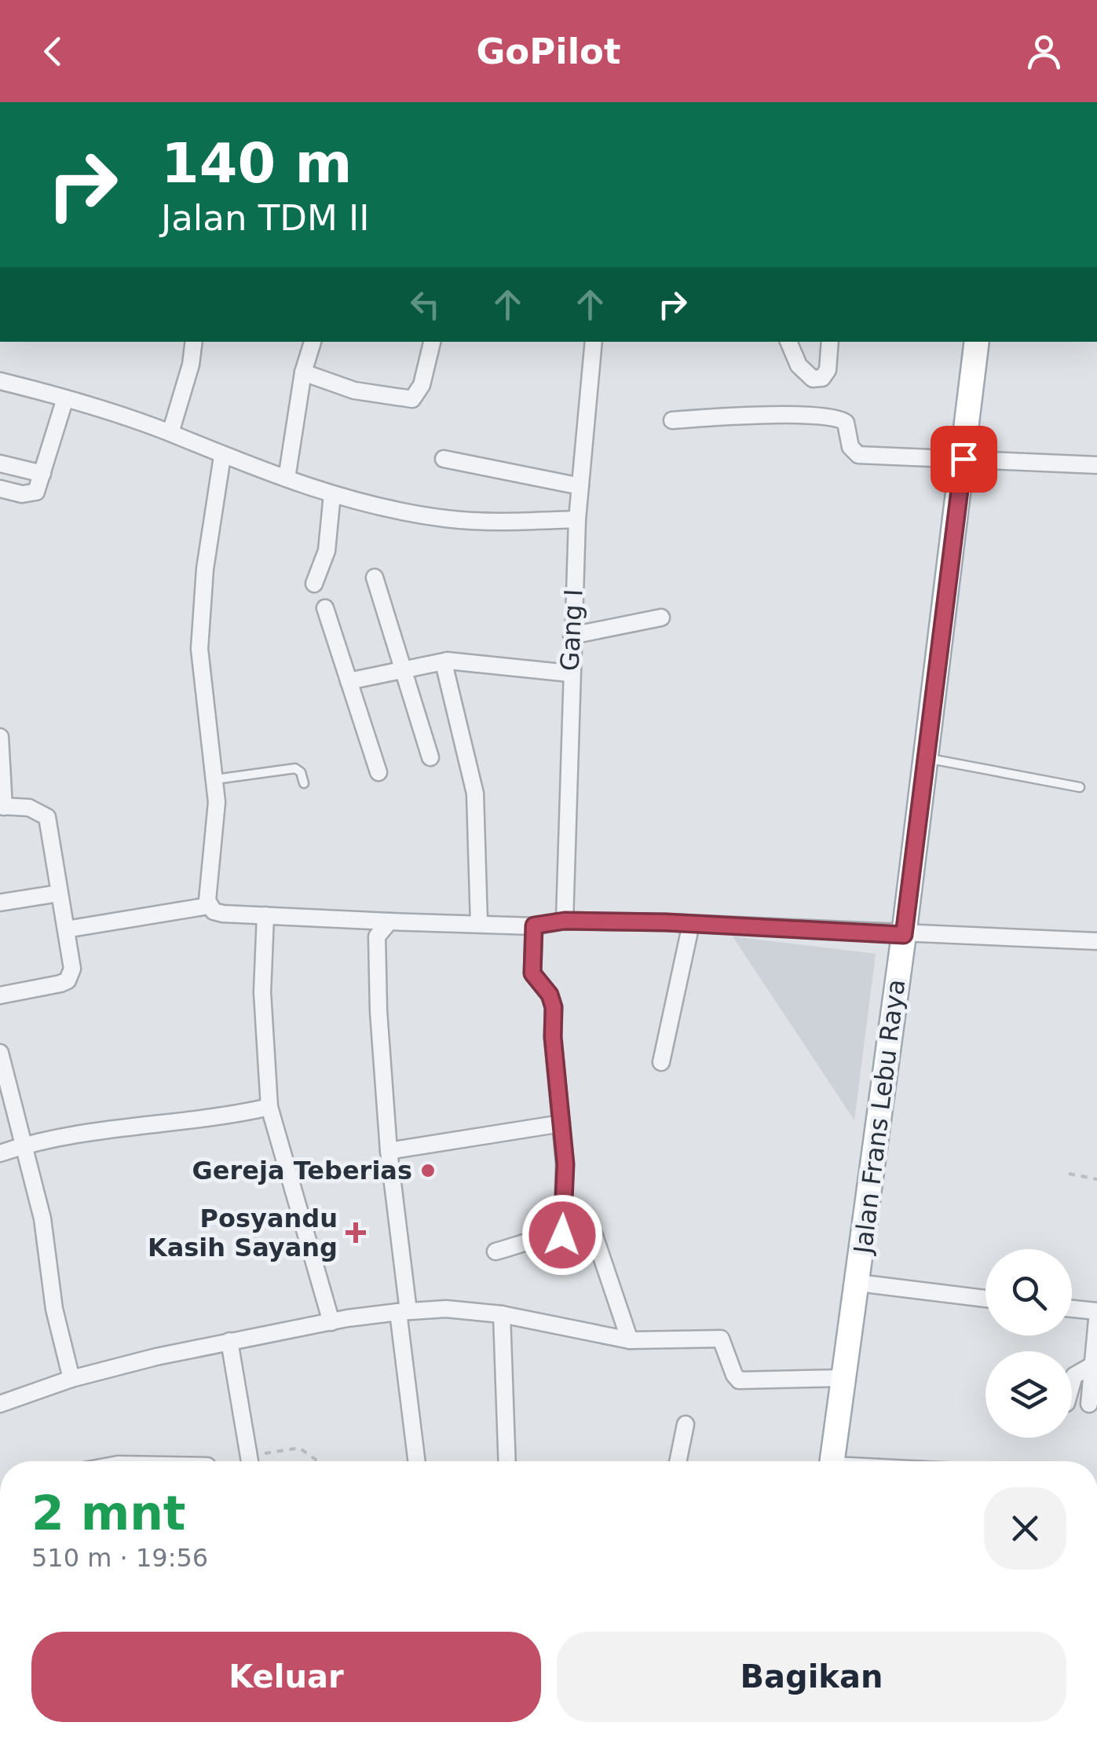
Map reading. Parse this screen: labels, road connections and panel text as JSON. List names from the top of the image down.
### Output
{
  "streets": {
    "main road": ["Jalan Frans Lebu Raya"],
    "street": ["Gang I"]
  },
  "places": {
    "other": ["Gereja Teberias"],
    "health": ["Posyandu Kasih Sayang"]
  },
  "page": {
    "header": "GoPilot",
    "turn": ["140 m", "Jalan TDM II"],
    "heading": ["2 mnt", "510 m · 19:56"],
    "buttons": ["Keluar", "Bagikan"]
  }
}
